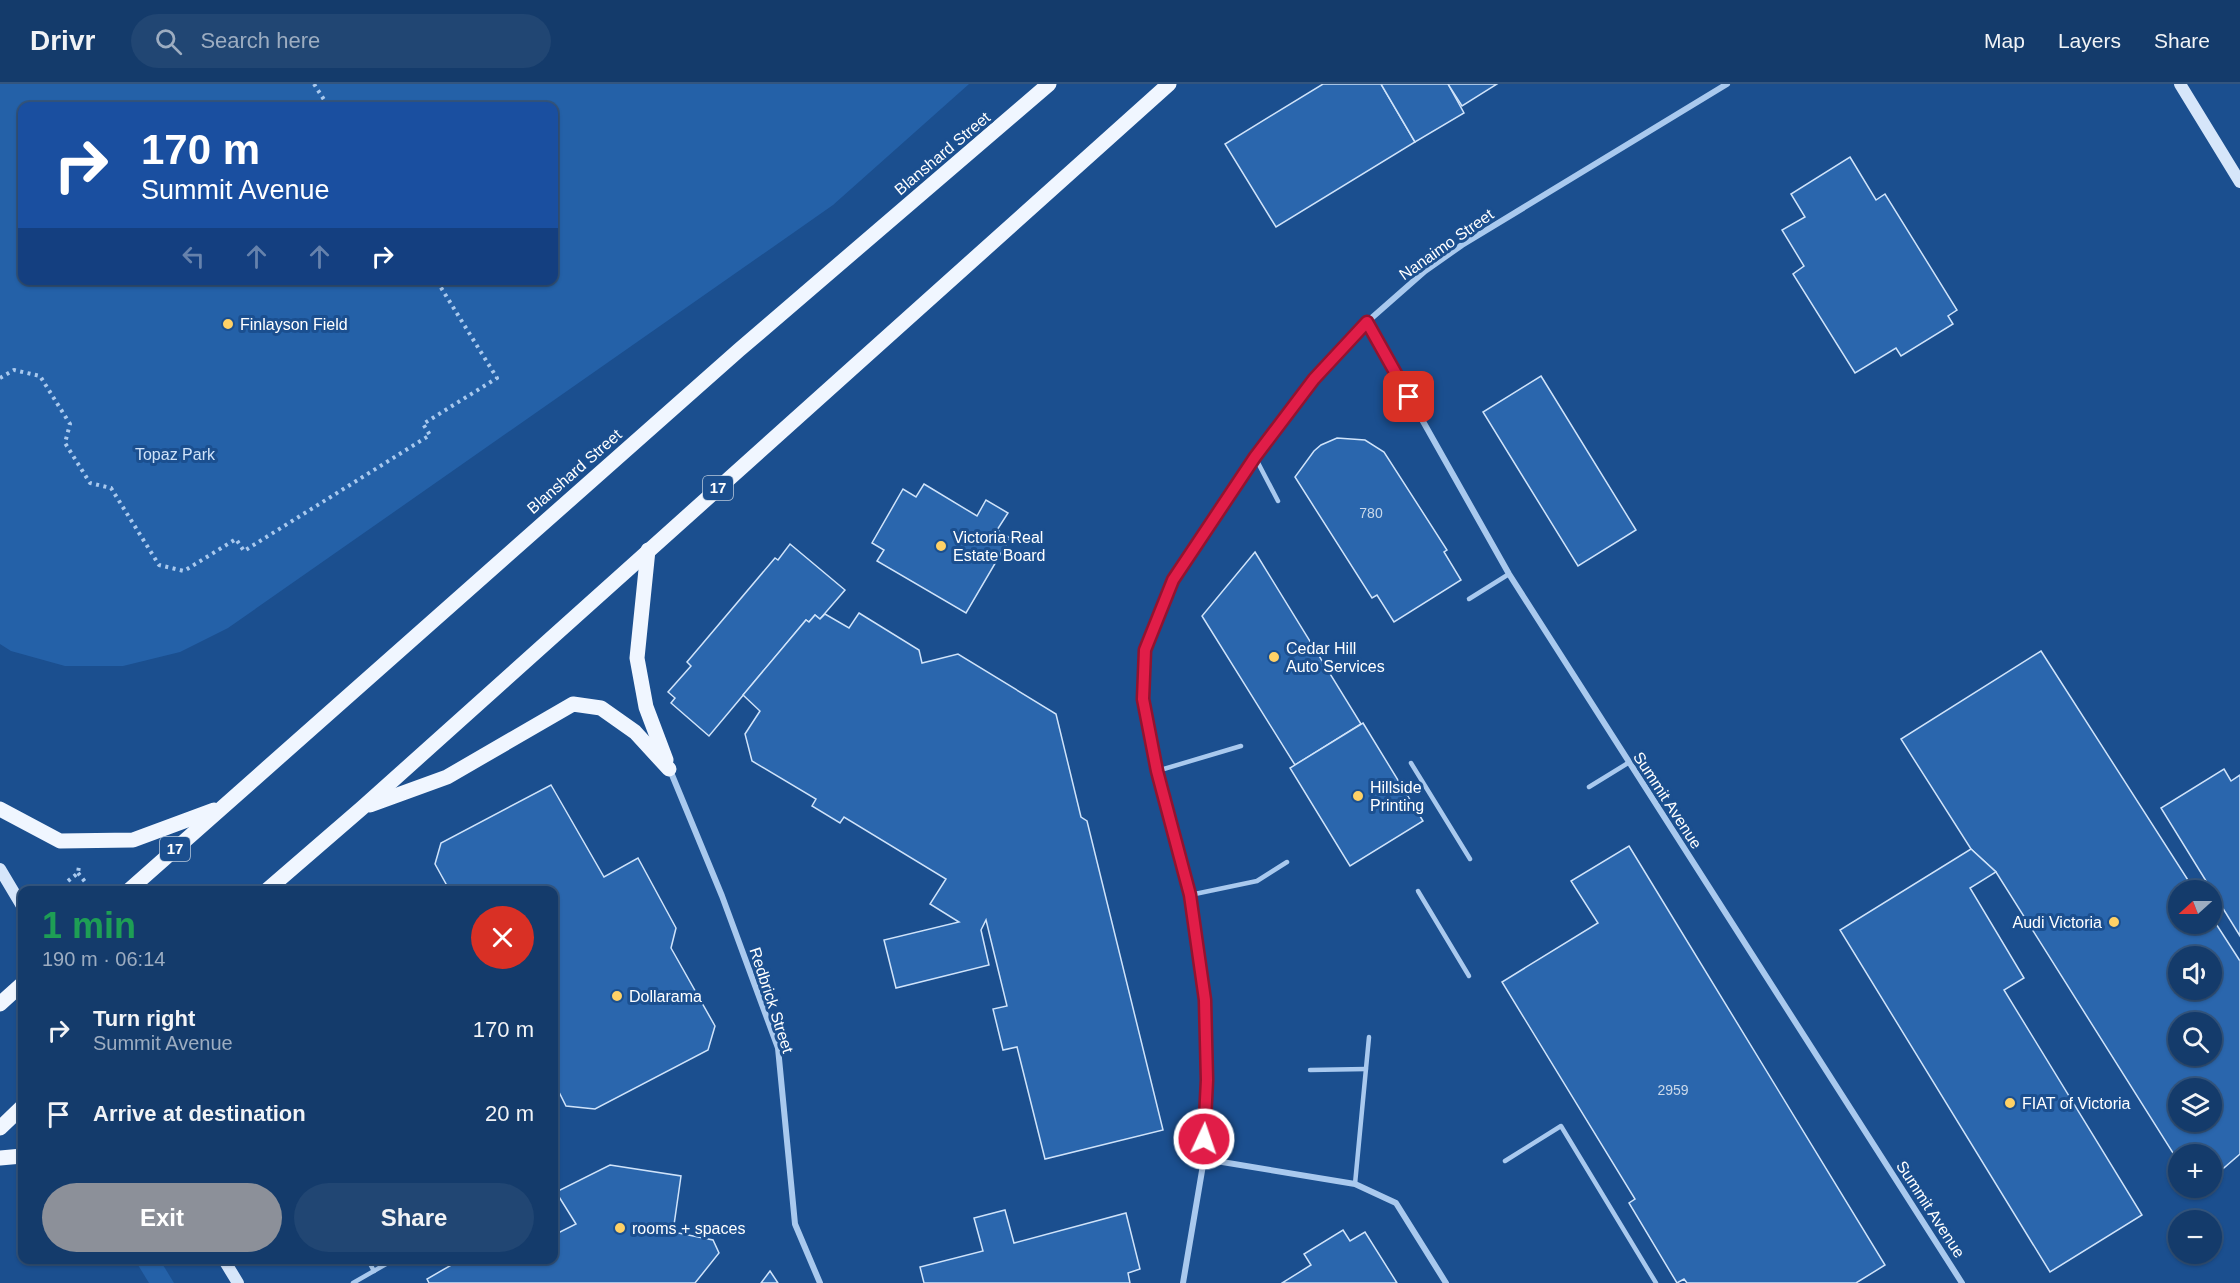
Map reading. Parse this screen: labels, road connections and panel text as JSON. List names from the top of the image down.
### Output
{
  "streets": {
    "main road": ["Blanshard Street", "17"],
    "street": ["Nanaimo Street", "Summit Avenue", "Redbrick Street"]
  },
  "crossings": [
    ["Nanaimo Street", "Summit Avenue"]
  ],
  "parks": ["Topaz Park"],
  "places": [
    "Finlayson Field",
    "Victoria Real Estate Board",
    "Cedar Hill Auto Services",
    "Hillside Printing",
    "Audi Victoria",
    "Dollarama",
    "FIAT of Victoria",
    "rooms + spaces"
  ],
  "house_numbers": ["780", "2959"],
  "north": "left",
  "page": {
    "header": "Drivr",
    "search": "Search here",
    "nav": ["Map", "Layers", "Share"],
    "turn": ["170 m", "Summit Avenue"],
    "map_buttons": ["+", "−"],
    "heading": ["1 min", "190 m · 06:14"],
    "list": [
      {
        "name": "Turn right",
        "note": "Summit Avenue",
        "value": "170 m"
      },
      {
        "name": "Arrive at destination",
        "value": "20 m"
      }
    ],
    "buttons": ["Exit", "Share"]
  }
}
